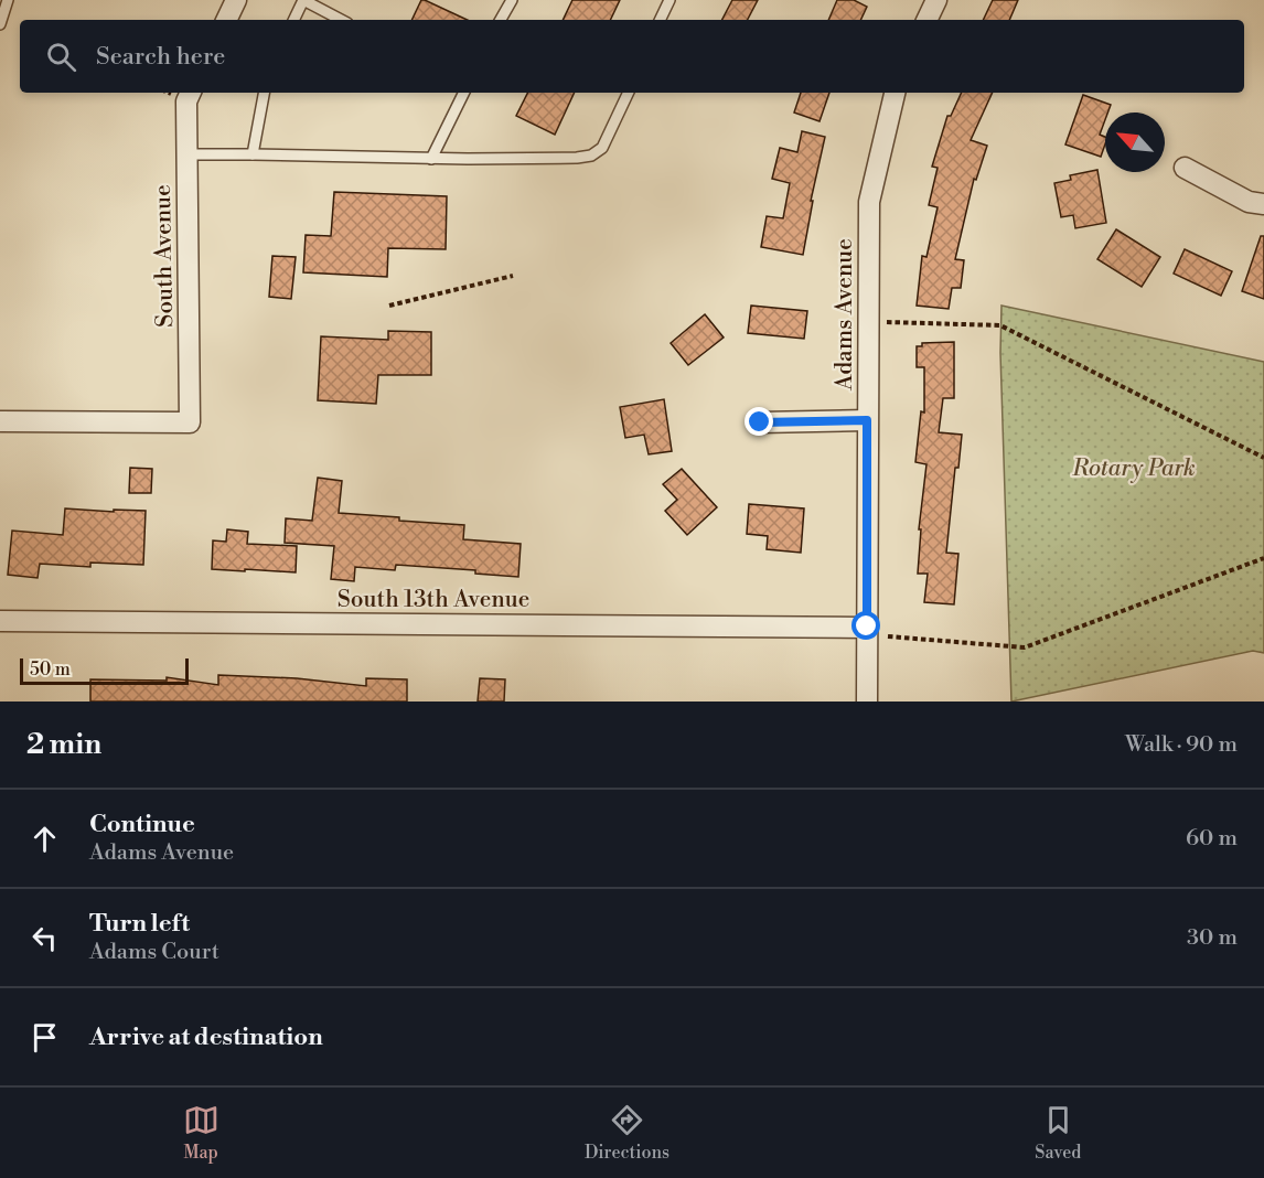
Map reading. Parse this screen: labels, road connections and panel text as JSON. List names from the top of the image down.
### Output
{
  "streets": {
    "street": ["South Avenue", "Adams Avenue", "South 13th Avenue"]
  },
  "crossings": [
    ["Adams Avenue", "South 13th Avenue"]
  ],
  "parks": ["Rotary Park"],
  "scale_bar": "50 m",
  "north": "top left",
  "page": {
    "search": "Search here",
    "scale": "50 m",
    "heading": ["2 min", "Walk · 90 m"],
    "list": [
      ["Continue", "Adams Avenue", "60 m"],
      ["Turn left", "Adams Court", "30 m"],
      "Arrive at destination"
    ],
    "nav": ["Map", "Directions", "Saved"]
  }
}
